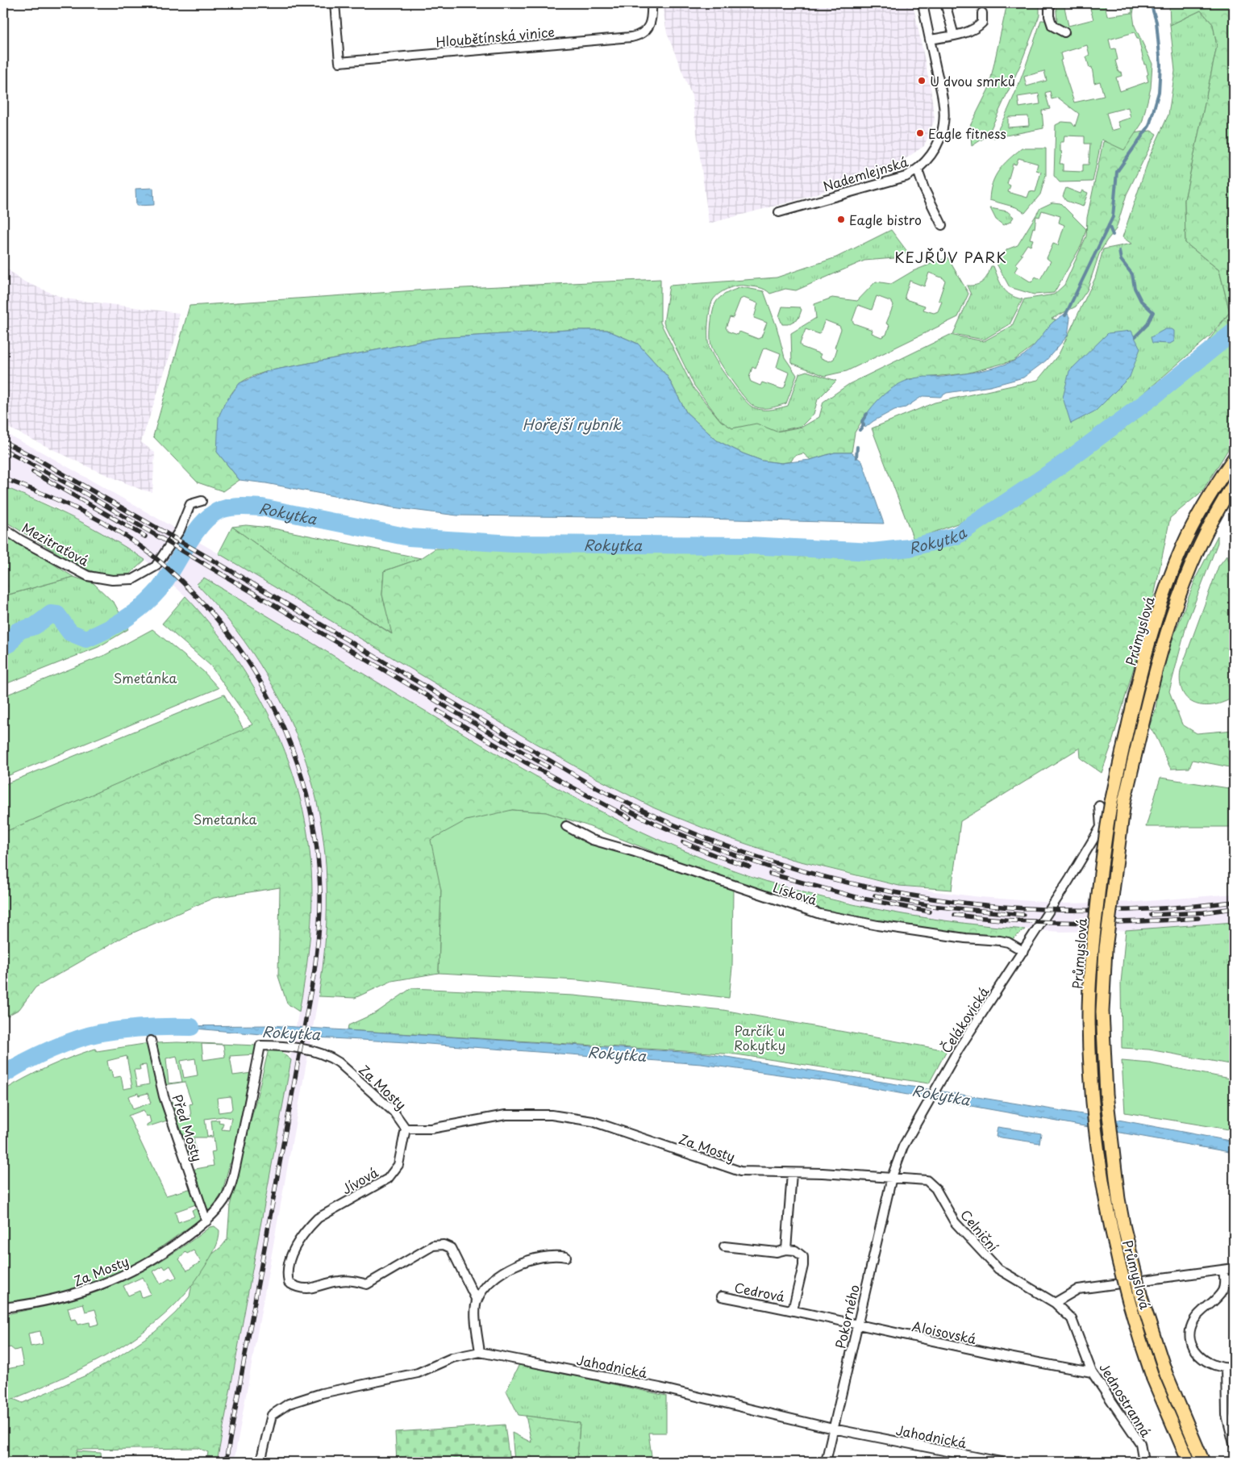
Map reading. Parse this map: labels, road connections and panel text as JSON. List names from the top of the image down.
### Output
{
  "streets": {
    "main road": ["Průmyslová"],
    "street": [
      "Hloubětínská vinice",
      "Nademlejnská",
      "Mezitraťová",
      "Lísková",
      "Čelákovická",
      "Za Mosty",
      "Před Mosty",
      "Jívová",
      "Celniční",
      "Cedrová",
      "Pokorného",
      "Aloisovská",
      "Jahodnická",
      "Jednostranná"
    ]
  },
  "crossings": [
    ["Lísková", "Čelákovická"],
    ["Čelákovická", "Za Mosty"],
    ["Čelákovická", "Celniční"],
    ["Čelákovická", "Pokorného"],
    ["Za Mosty", "Před Mosty"],
    ["Za Mosty", "Jívová"],
    ["Za Mosty", "Celniční"],
    ["Za Mosty", "Pokorného"],
    ["Celniční", "Pokorného"],
    ["Celniční", "Jednostranná"],
    ["Cedrová", "Aloisovská"],
    ["Pokorného", "Aloisovská"],
    ["Pokorného", "Jahodnická"],
    ["Aloisovská", "Jednostranná"]
  ],
  "districts": ["KEJŘŮV PARK"],
  "water": ["Hořejší rybník", "Rokytka"],
  "parks": ["Smetánka", "Smetanka", "Parčík u Rokytky"],
  "places": ["U dvou smrků", "Eagle fitness", "Eagle bistro"]
}
